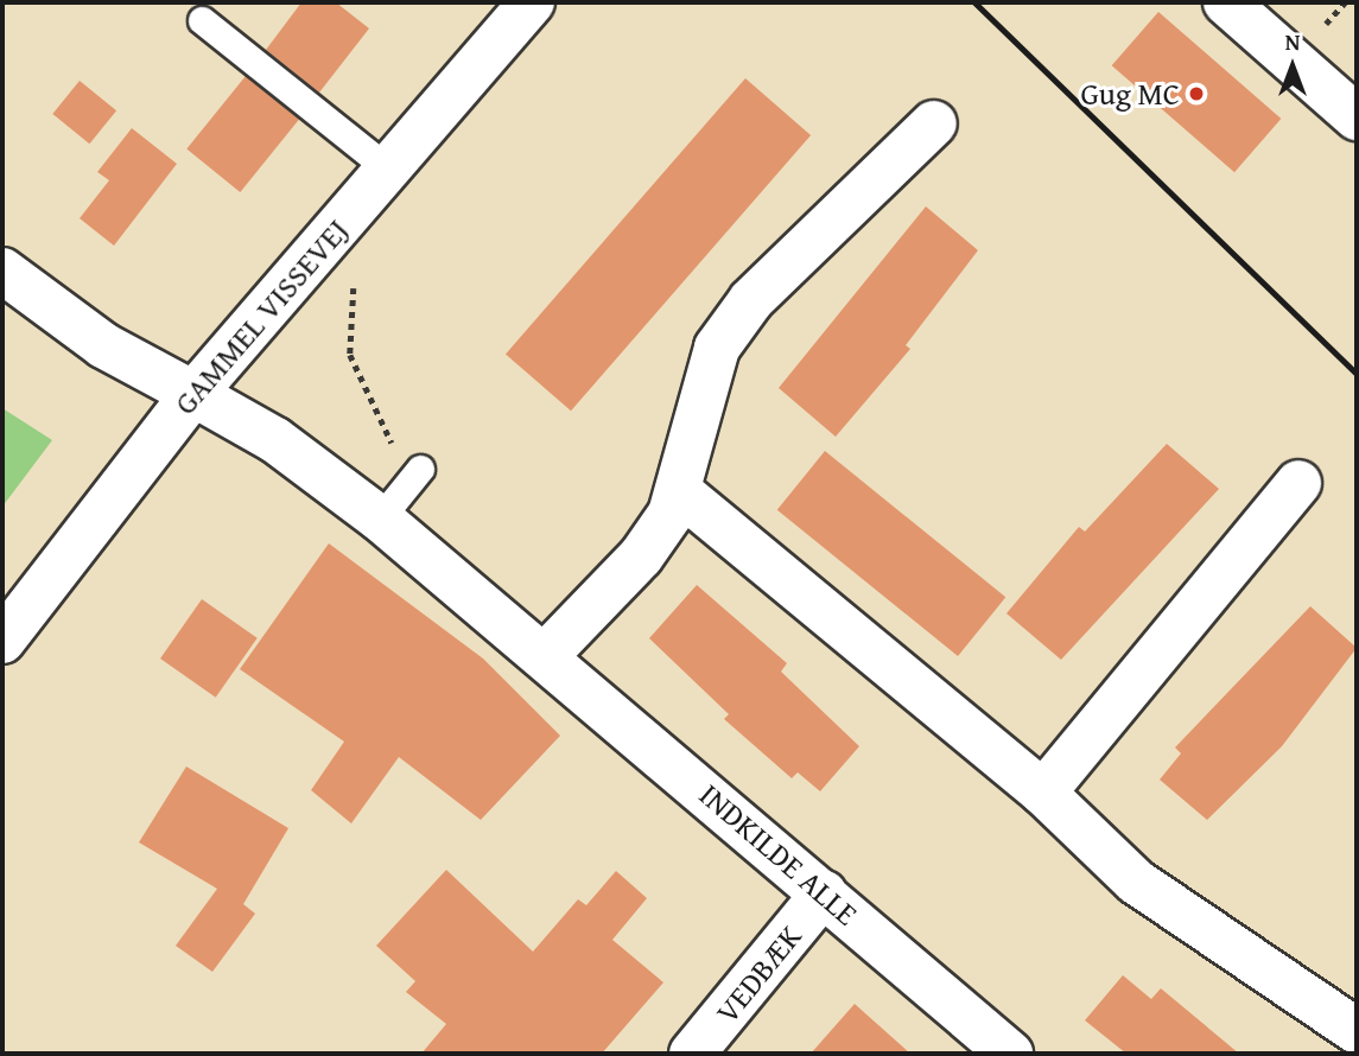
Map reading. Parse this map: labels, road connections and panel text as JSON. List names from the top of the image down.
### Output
{
  "streets": {
    "street": ["GAMMEL VISSEVEJ", "INDKILDE ALLE", "VEDBÆK"]
  },
  "crossings": [
    ["GAMMEL VISSEVEJ", "INDKILDE ALLE"],
    ["INDKILDE ALLE", "VEDBÆK"]
  ],
  "places": ["Gug MC"],
  "north": "top"
}
